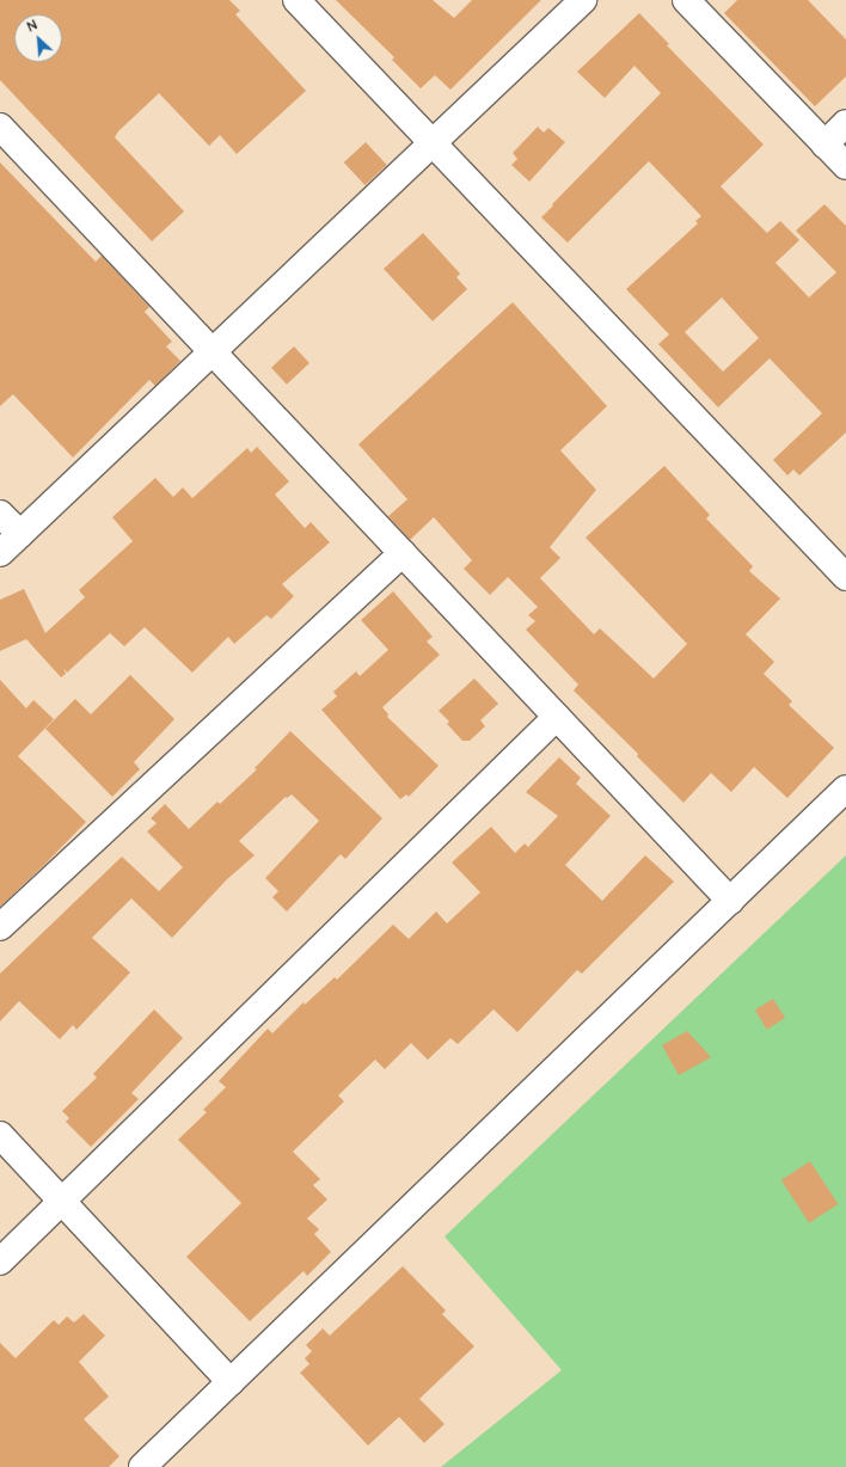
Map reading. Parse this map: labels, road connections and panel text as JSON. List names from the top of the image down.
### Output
{
  "north": "top left"
}
